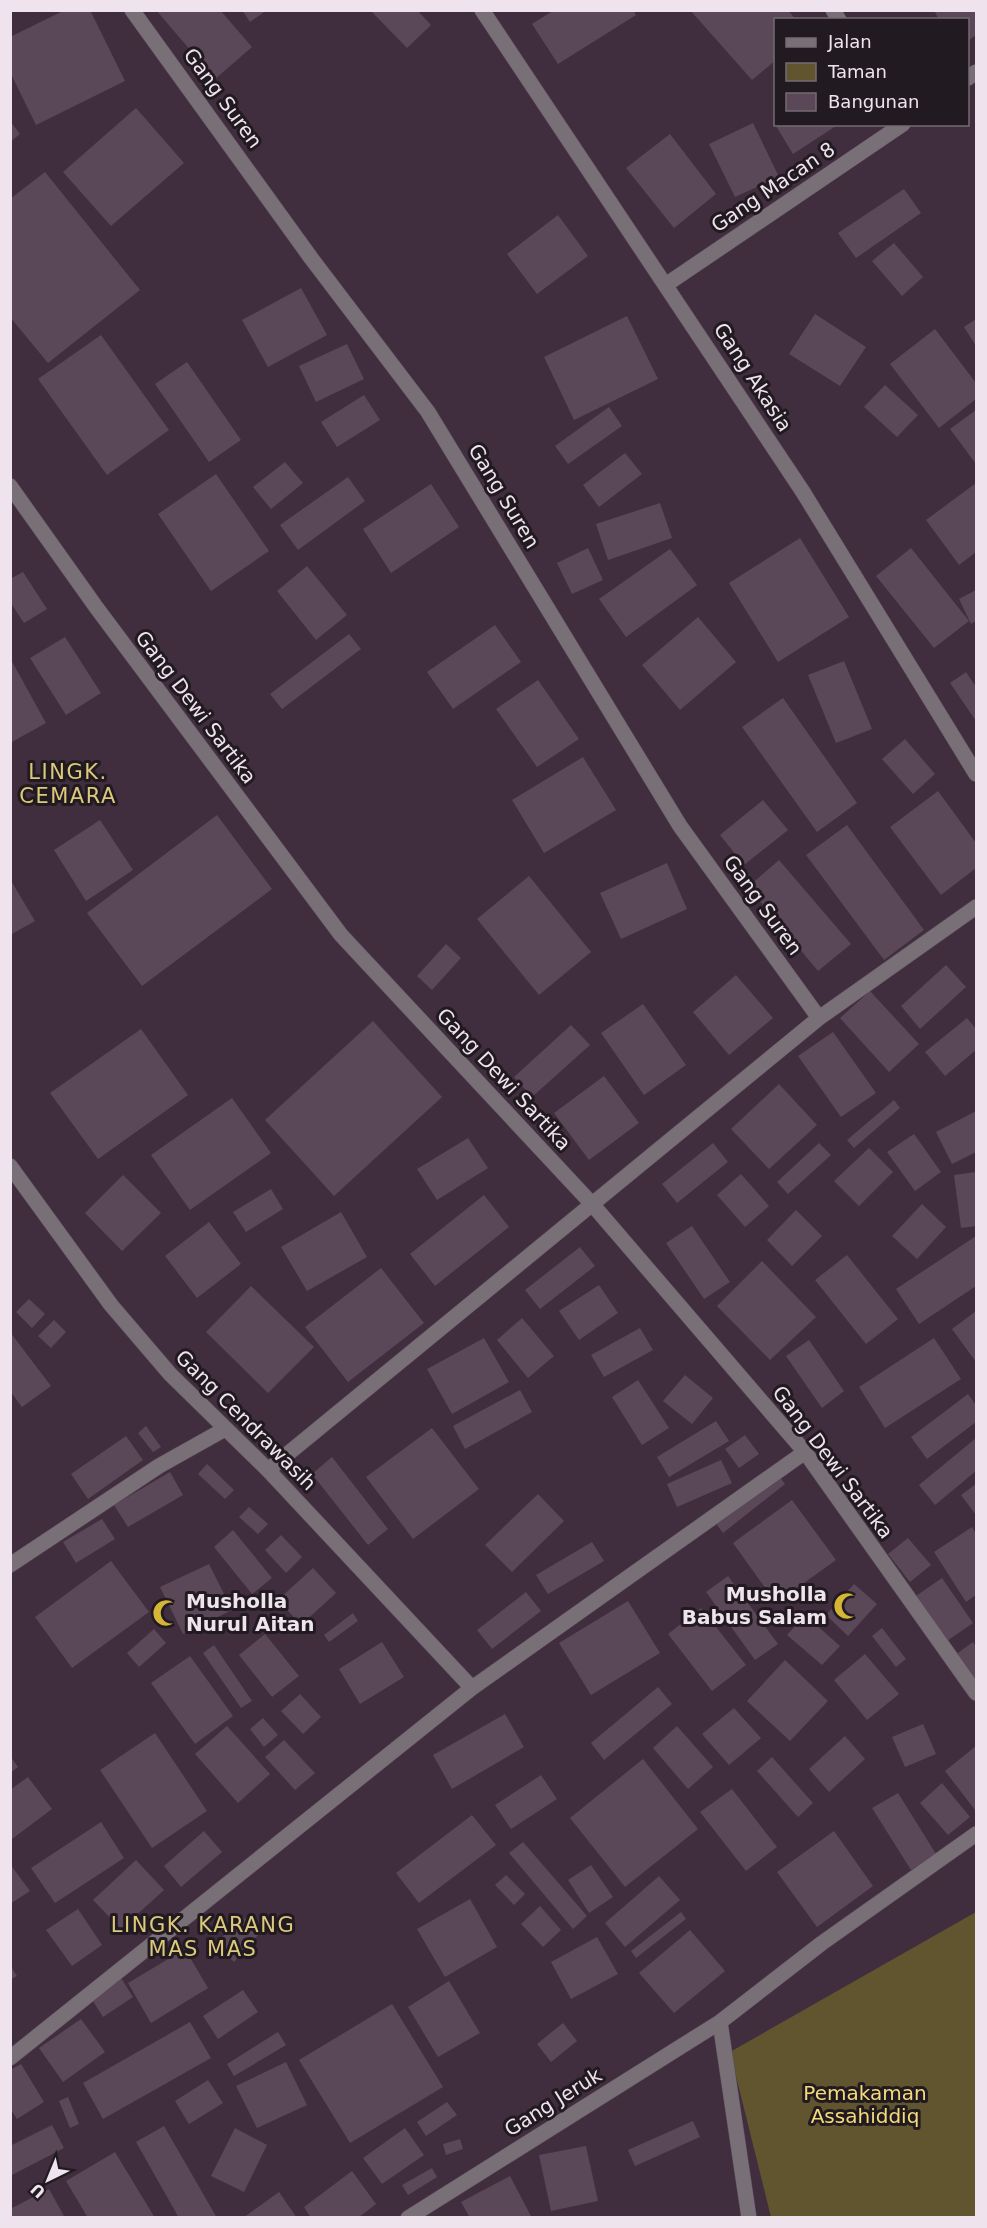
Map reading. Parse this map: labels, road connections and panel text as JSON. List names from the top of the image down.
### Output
{
  "streets": {
    "street": [
      "Gang Suren",
      "Gang Macan 8",
      "Gang Akasia",
      "Gang Dewi Sartika",
      "Gang Cendrawasih",
      "Gang Jeruk"
    ]
  },
  "crossings": [
    ["Gang Macan 8", "Gang Akasia"]
  ],
  "districts": ["LINGK. CEMARA", "LINGK. KARANG MAS MAS"],
  "parks": ["Pemakaman Assahiddiq"],
  "places": {
    "mosque": ["Musholla Babus Salam", "Musholla Nurul Aitan"]
  },
  "legend": ["Jalan", "Taman", "Bangunan"],
  "north": "bottom left"
}
